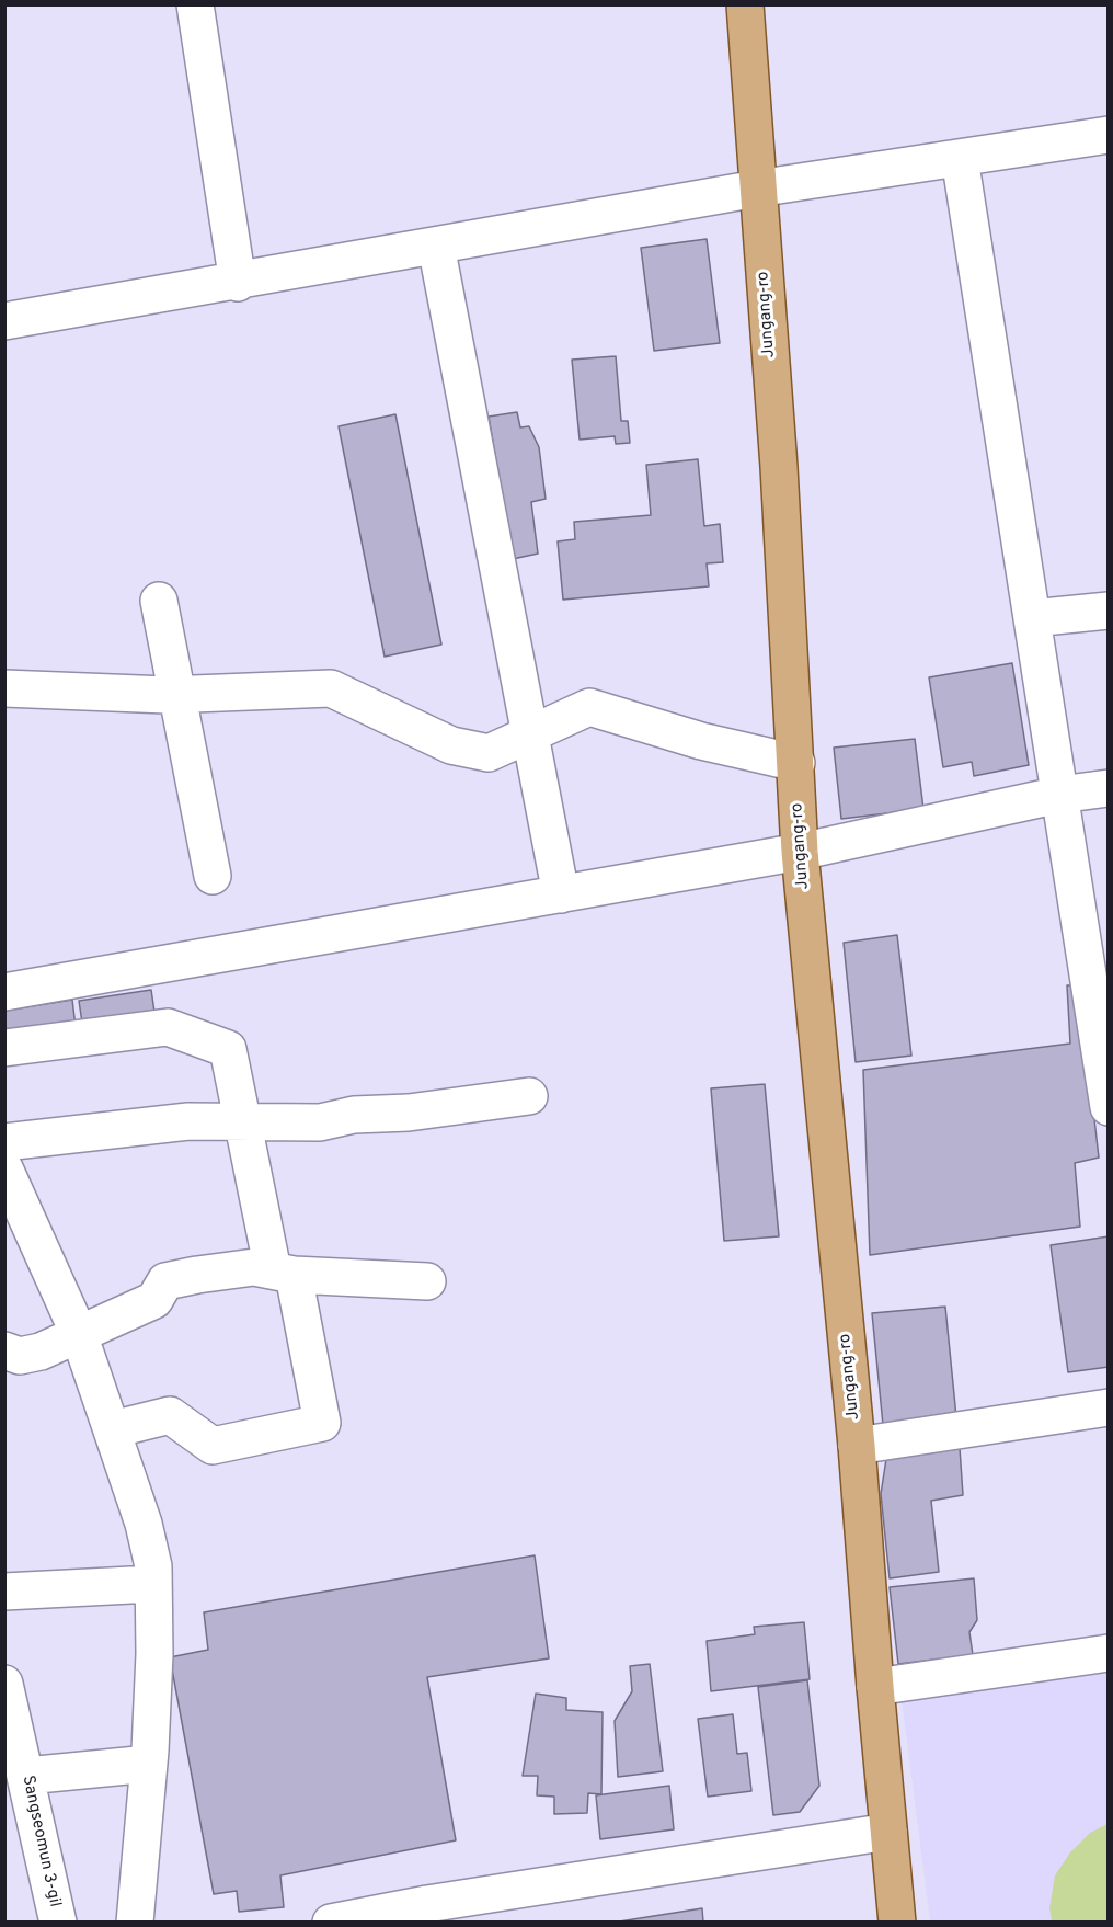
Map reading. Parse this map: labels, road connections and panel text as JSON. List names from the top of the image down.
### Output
{
  "streets": {
    "main road": ["Jungang-ro"],
    "street": ["Sangseomun 3-gil"]
  }
}
